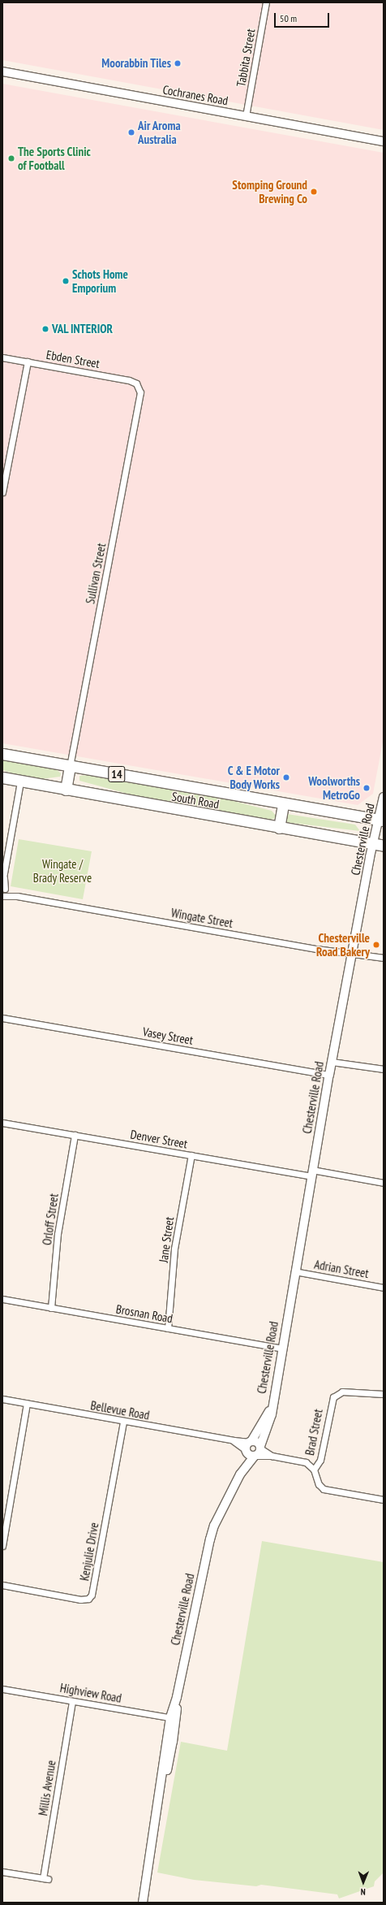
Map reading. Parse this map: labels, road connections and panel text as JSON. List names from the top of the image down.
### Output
{
  "streets": {
    "highway": ["14", "South Road"],
    "street": [
      "Tabbita Street",
      "Cochranes Road",
      "Ebden Street",
      "Sullivan Street",
      "Chesterville Road",
      "Wingate Street",
      "Vasey Street",
      "Denver Street",
      "Orloff Street",
      "Jane Street",
      "Adrian Street",
      "Brosnan Road",
      "Bellevue Road",
      "Brad Street",
      "Kenjulie Drive",
      "Highview Road",
      "Millis Avenue"
    ]
  },
  "crossings": [
    ["Tabbita Street", "Cochranes Road"],
    ["Ebden Street", "Sullivan Street"],
    ["Sullivan Street", "South Road"],
    ["South Road", "Chesterville Road"],
    ["Chesterville Road", "Wingate Street"],
    ["Chesterville Road", "Vasey Street"],
    ["Chesterville Road", "Denver Street"],
    ["Chesterville Road", "Adrian Street"],
    ["Chesterville Road", "Brosnan Road"],
    ["Chesterville Road", "Bellevue Road"],
    ["Chesterville Road", "Highview Road"],
    ["Denver Street", "Orloff Street"],
    ["Denver Street", "Jane Street"],
    ["Orloff Street", "Brosnan Road"],
    ["Jane Street", "Brosnan Road"],
    ["Bellevue Road", "Kenjulie Drive"],
    ["Highview Road", "Millis Avenue"]
  ],
  "parks": ["Wingate / Brady Reserve"],
  "places": [
    "Moorabbin Tiles",
    "Air Aroma Australia",
    "The Sports Clinic of Football",
    "Stomping Ground Brewing Co",
    "Schots Home Emporium",
    "VAL INTERIOR",
    "C & E Motor Body Works",
    "Woolworths MetroGo",
    "Chesterville Road Bakery"
  ],
  "scale_bar": "50 m",
  "north": "bottom"
}
